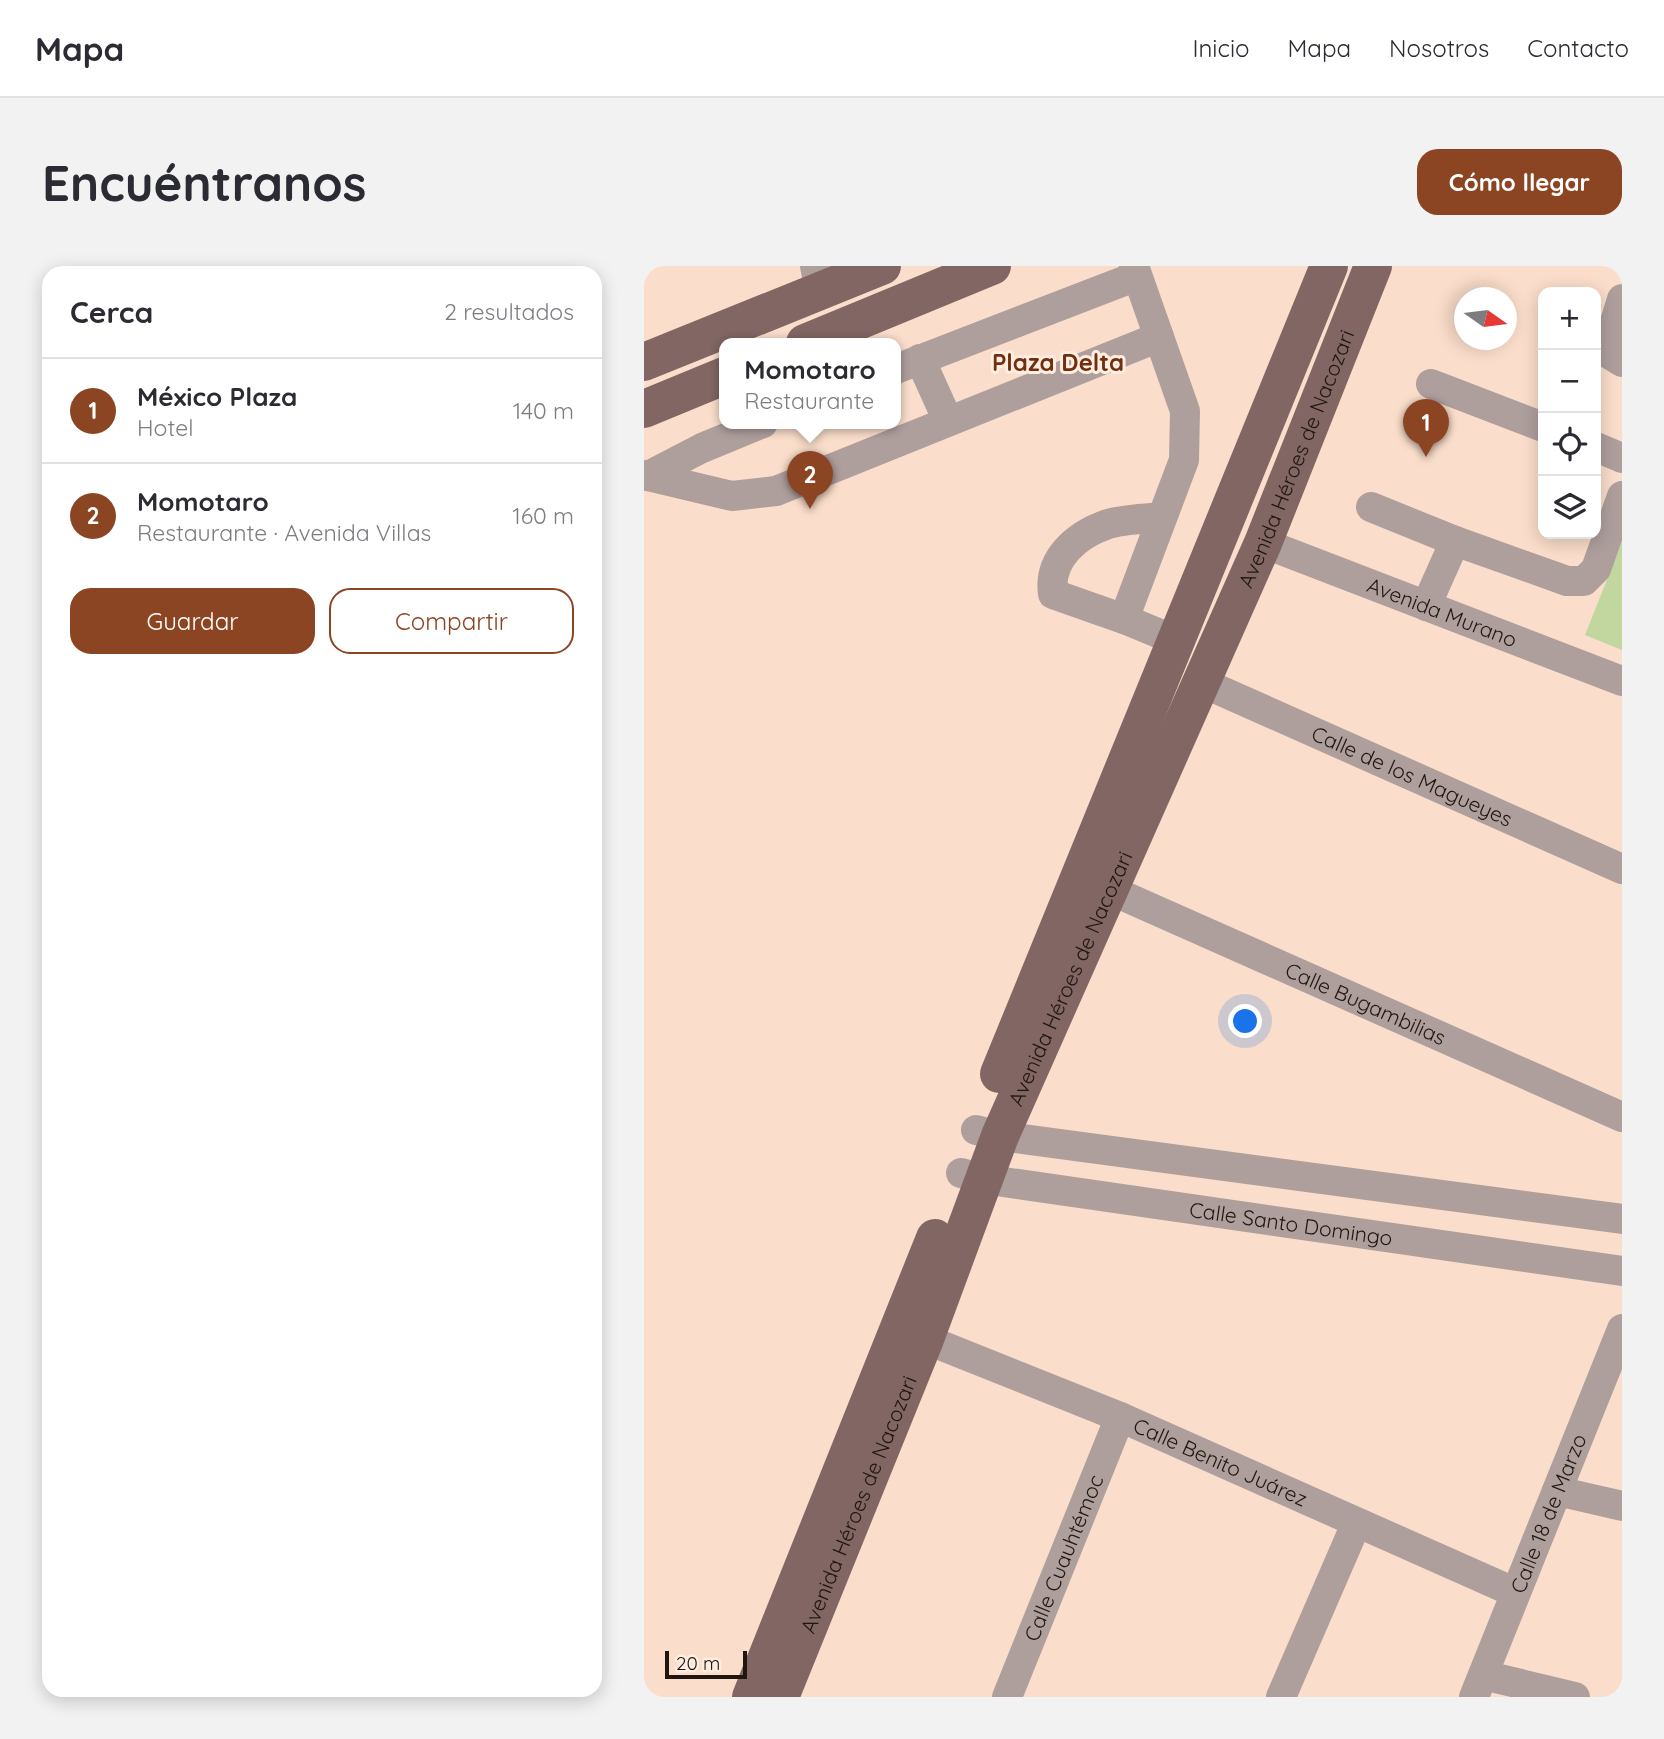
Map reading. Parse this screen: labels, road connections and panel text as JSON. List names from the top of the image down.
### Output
{
  "streets": {
    "main road": ["Avenida Héroes de Nacozari"],
    "street": [
      "Avenida Murano",
      "Calle de los Magueyes",
      "Calle Bugambilias",
      "Calle Santo Domingo",
      "Calle Benito Juárez",
      "Calle 18 de Marzo",
      "Calle Cuauhtémoc"
    ]
  },
  "crossings": [
    ["Avenida Héroes de Nacozari", "Avenida Murano"],
    ["Avenida Héroes de Nacozari", "Calle de los Magueyes"],
    ["Avenida Héroes de Nacozari", "Calle Bugambilias"],
    ["Avenida Héroes de Nacozari", "Calle Santo Domingo"],
    ["Avenida Héroes de Nacozari", "Calle Benito Juárez"],
    ["Calle Benito Juárez", "Calle 18 de Marzo"],
    ["Calle Benito Juárez", "Calle Cuauhtémoc"]
  ],
  "districts": ["Plaza Delta"],
  "scale_bar": "20 m",
  "north": "right",
  "page": {
    "header": "Mapa",
    "nav": [
      "Inicio",
      "Mapa",
      "Nosotros",
      "Contacto"
    ],
    "buttons": [
      "Cómo llegar",
      ["Guardar", "Compartir"]
    ],
    "title": "Encuéntranos",
    "heading": ["Cerca", "2 resultados"],
    "map_buttons": ["+", "−"],
    "popup": ["Momotaro", "Restaurante"],
    "list": [
      {
        "mark": "1",
        "name": "México Plaza",
        "note": "Hotel",
        "value": "140 m"
      },
      {
        "mark": "2",
        "name": "Momotaro",
        "note": "Restaurante · Avenida Villas",
        "value": "160 m"
      }
    ],
    "pins": ["1", "2"],
    "scale": "20 m"
  }
}
